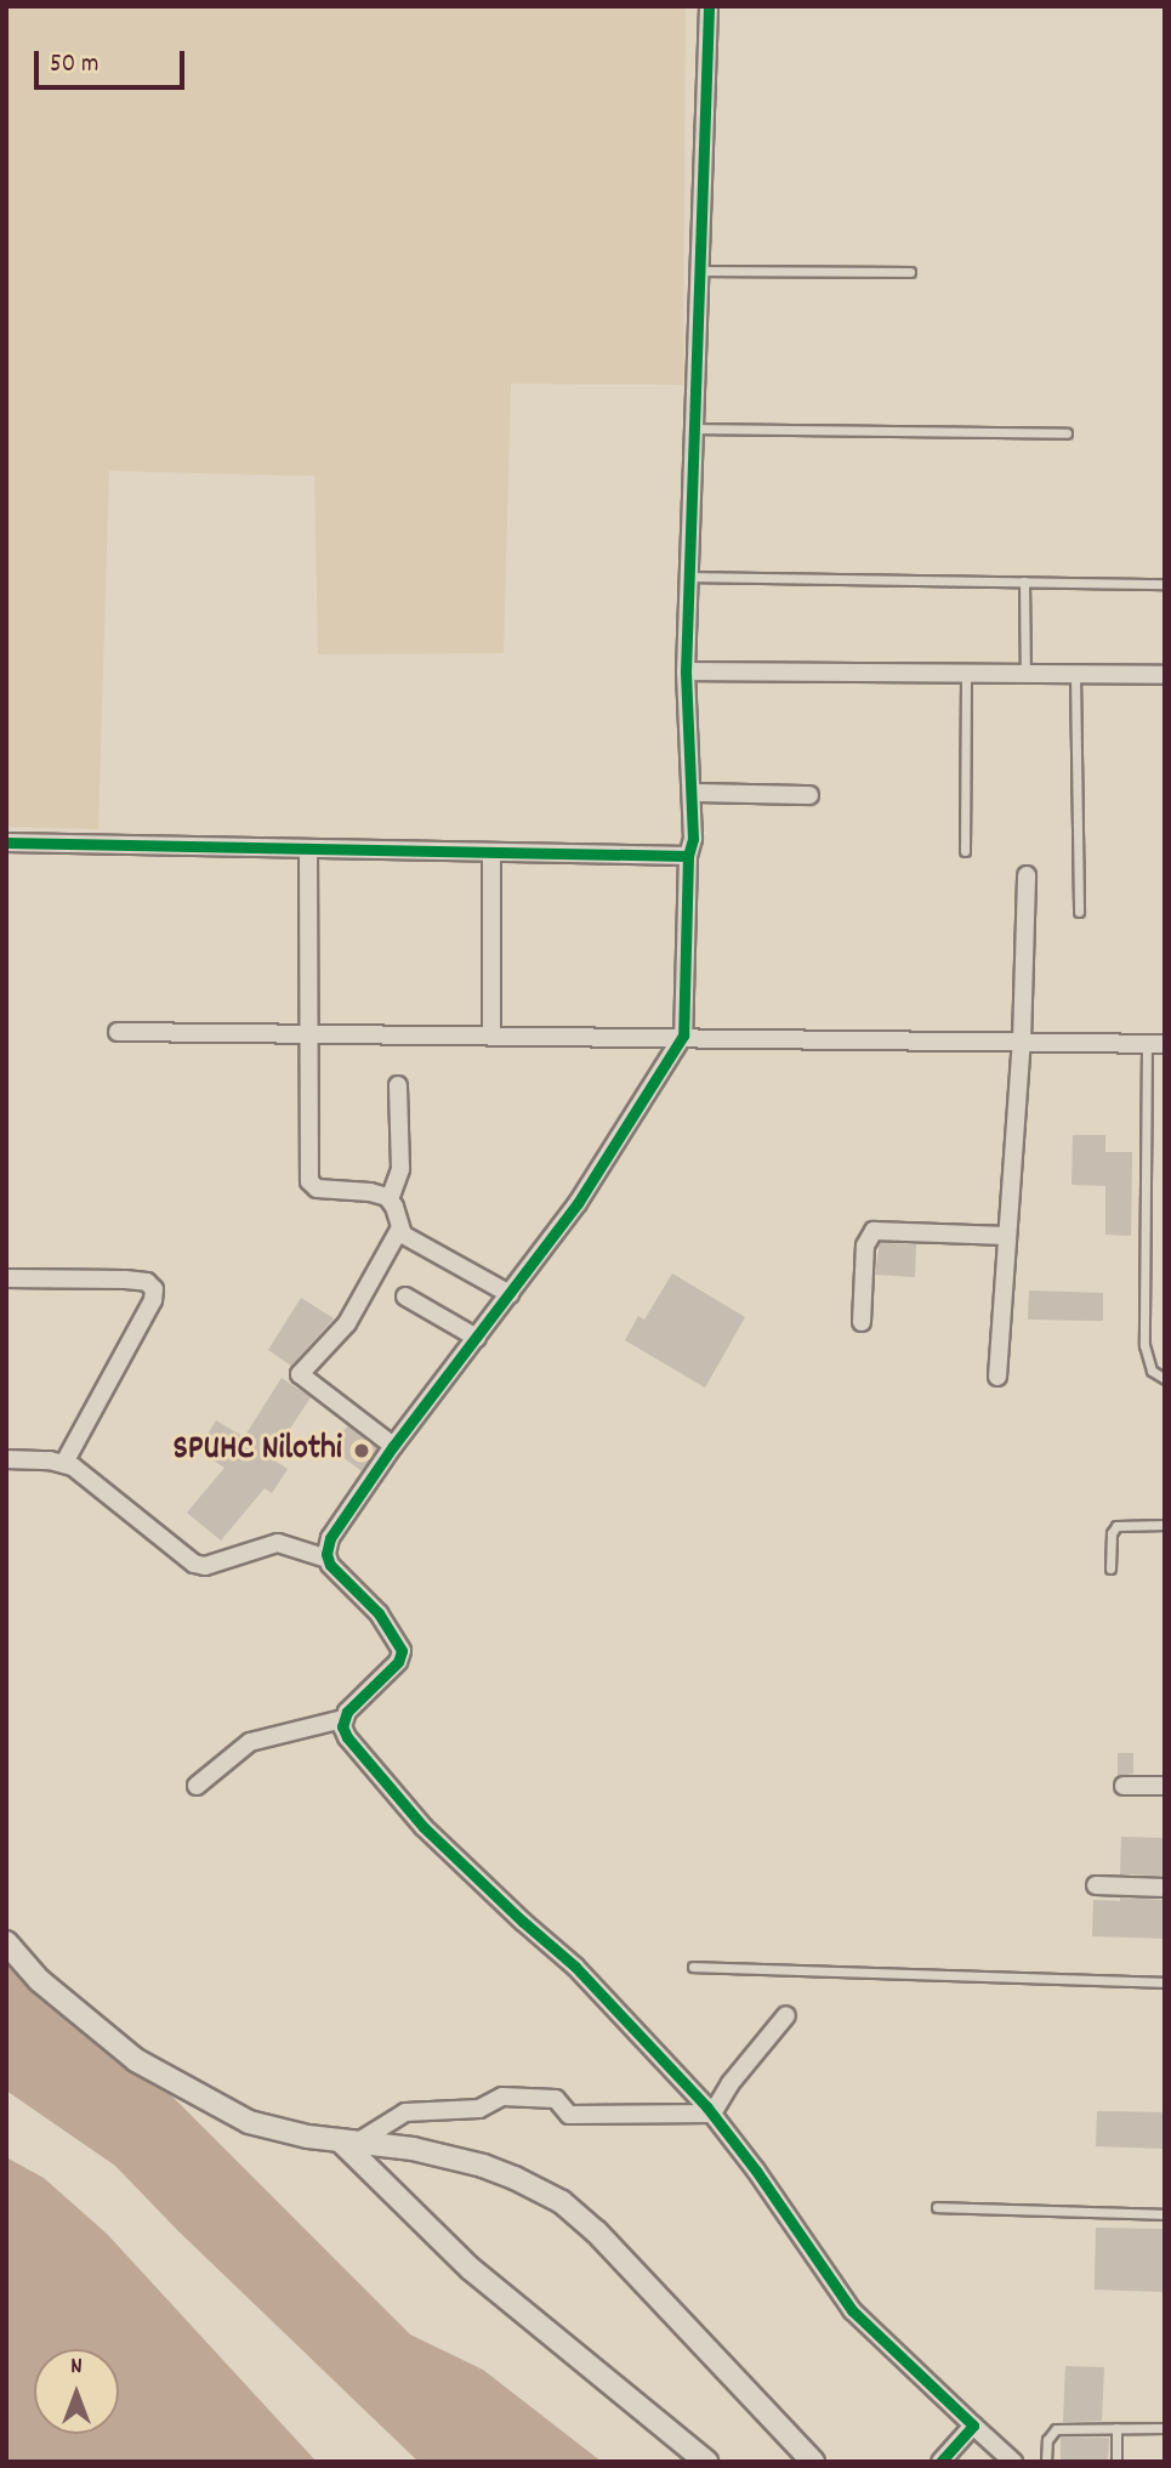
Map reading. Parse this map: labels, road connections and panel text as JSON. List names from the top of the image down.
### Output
{
  "places": ["SPUHC Nilothi"],
  "scale_bar": "50 m",
  "north": "top"
}
